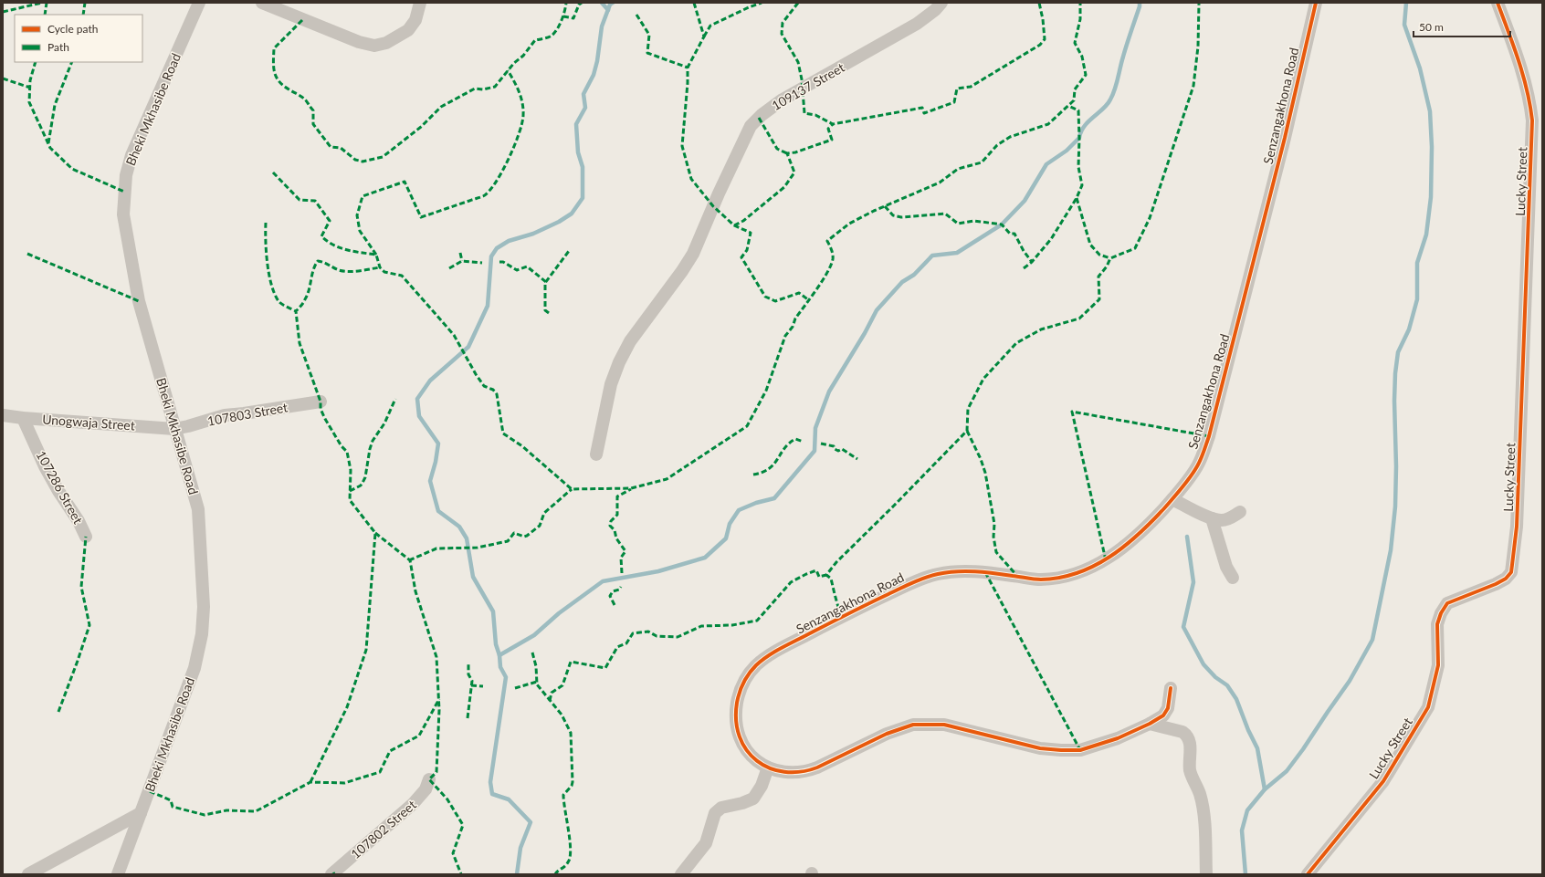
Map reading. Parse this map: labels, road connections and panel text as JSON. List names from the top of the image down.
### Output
{
  "streets": {
    "street": [
      "109137 Street",
      "Senzangakhona Road",
      "Bheki Mkhasibe Road",
      "Lucky Street",
      "107803 Street",
      "Unogwaja Street",
      "107286 Street",
      "107802 Street"
    ]
  },
  "crossings": [
    ["Bheki Mkhasibe Road", "107803 Street"],
    ["Bheki Mkhasibe Road", "Unogwaja Street"],
    ["107803 Street", "Unogwaja Street"],
    ["Unogwaja Street", "107286 Street"]
  ],
  "legend": ["Cycle path", "Path"],
  "scale_bar": "50 m"
}
